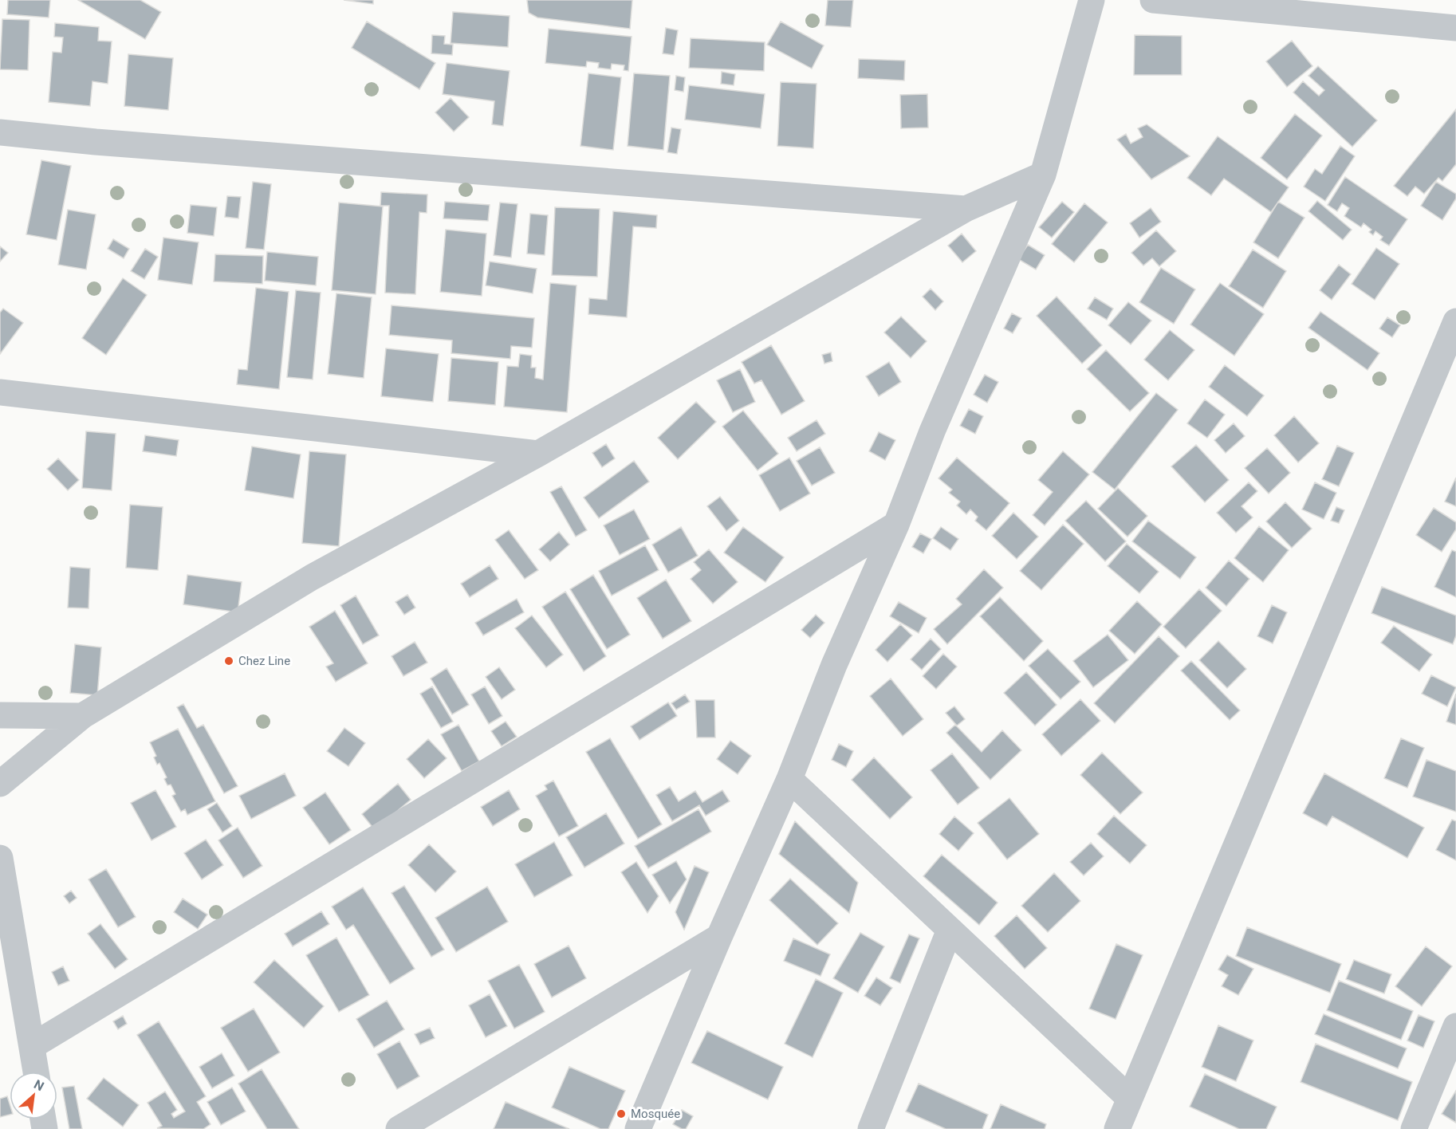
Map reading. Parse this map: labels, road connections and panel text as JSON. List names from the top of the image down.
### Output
{
  "places": ["Chez Line", "Mosquée"],
  "north": "top right"
}
